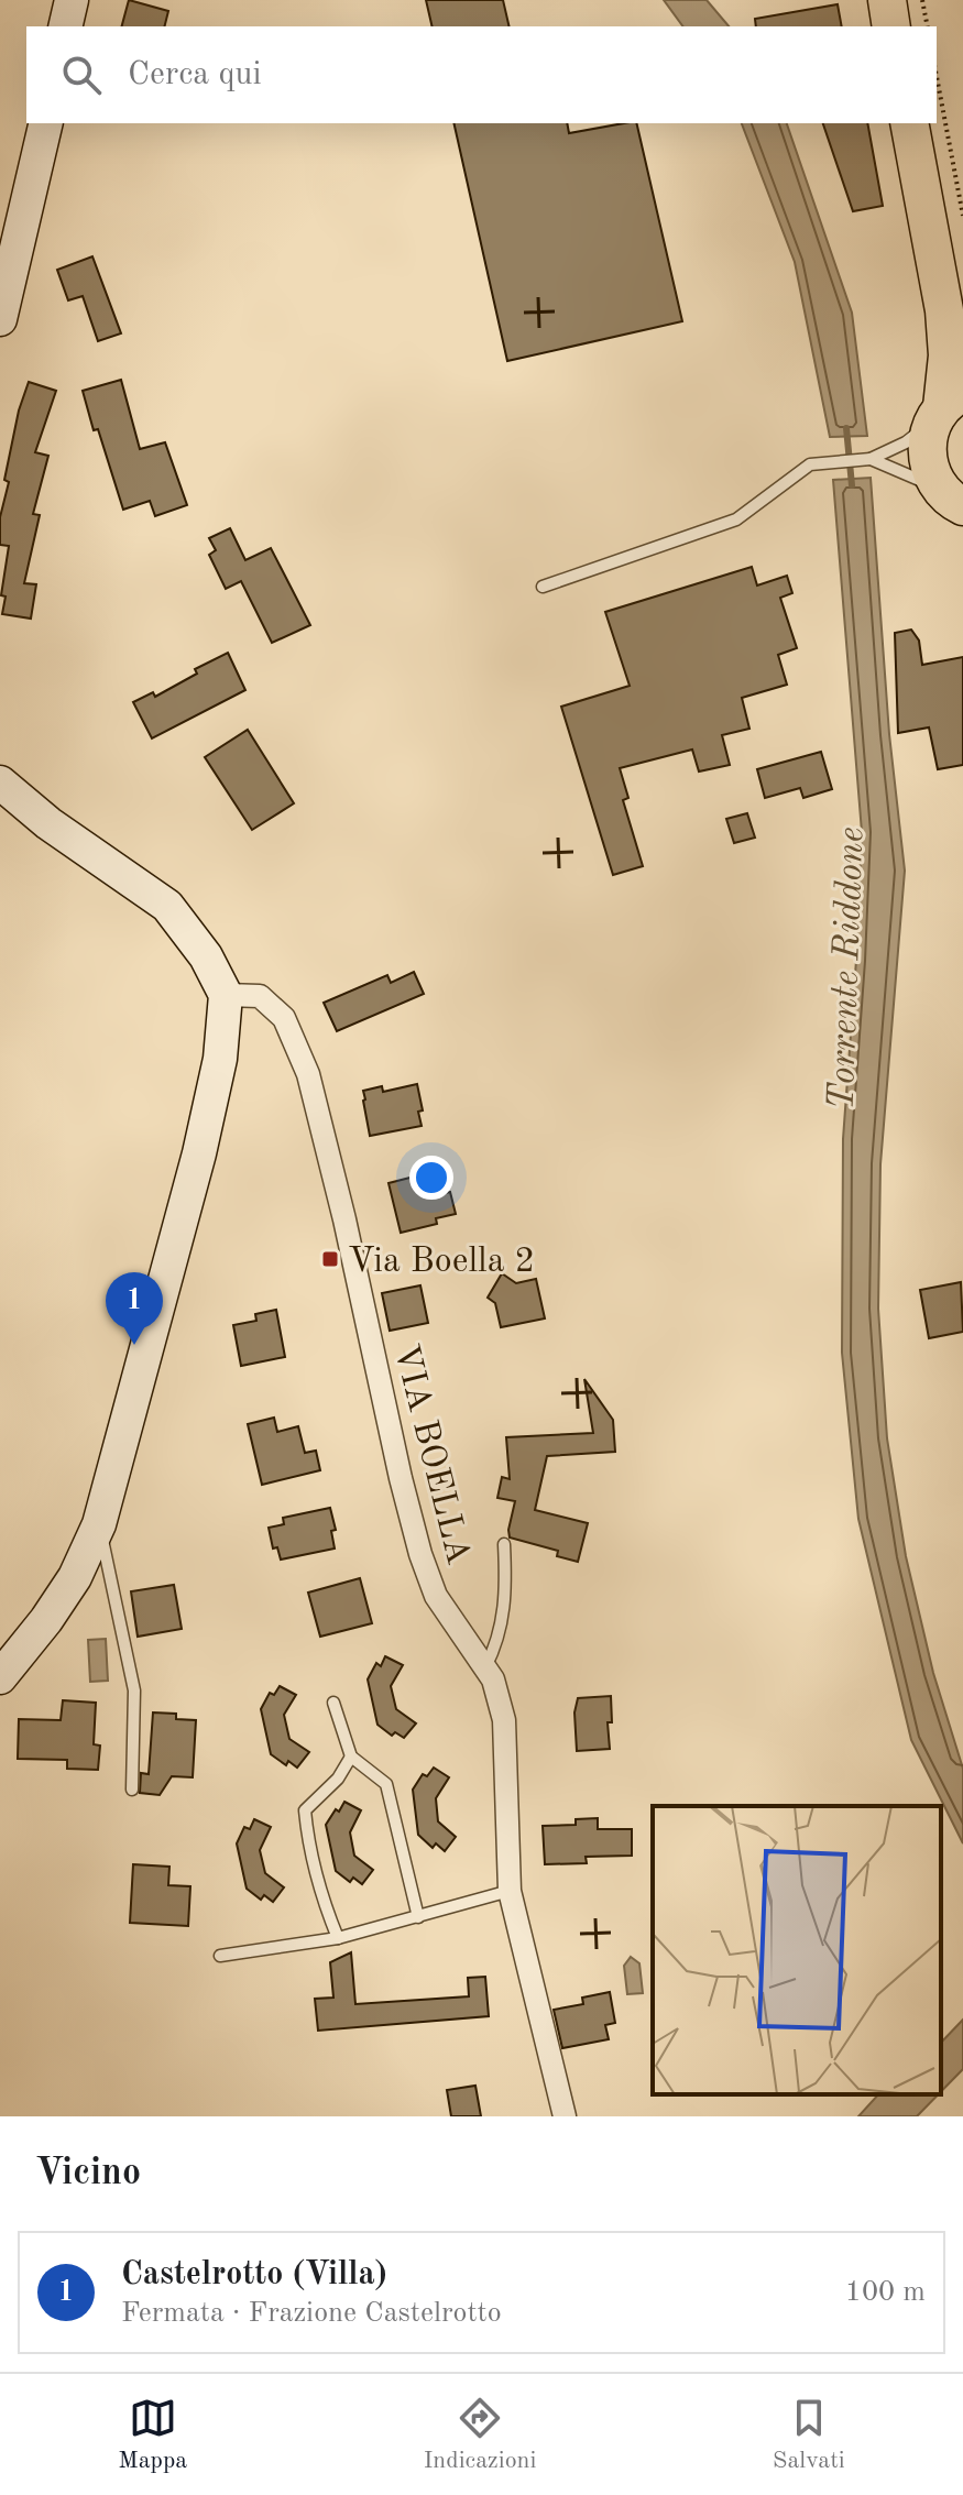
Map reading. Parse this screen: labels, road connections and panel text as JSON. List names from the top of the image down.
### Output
{
  "streets": {
    "street": ["VIA BOELLA"]
  },
  "water": ["Torrente Riddone"],
  "places": {
    "transit": ["Via Boella 2"]
  },
  "page": {
    "search": "Cerca qui",
    "pins": "1",
    "heading": "Vicino",
    "list": [
      {
        "mark": "1",
        "name": "Castelrotto (Villa)",
        "note": "Fermata · Frazione Castelrotto",
        "value": "100 m"
      }
    ],
    "nav": ["Mappa", "Indicazioni", "Salvati"]
  }
}
